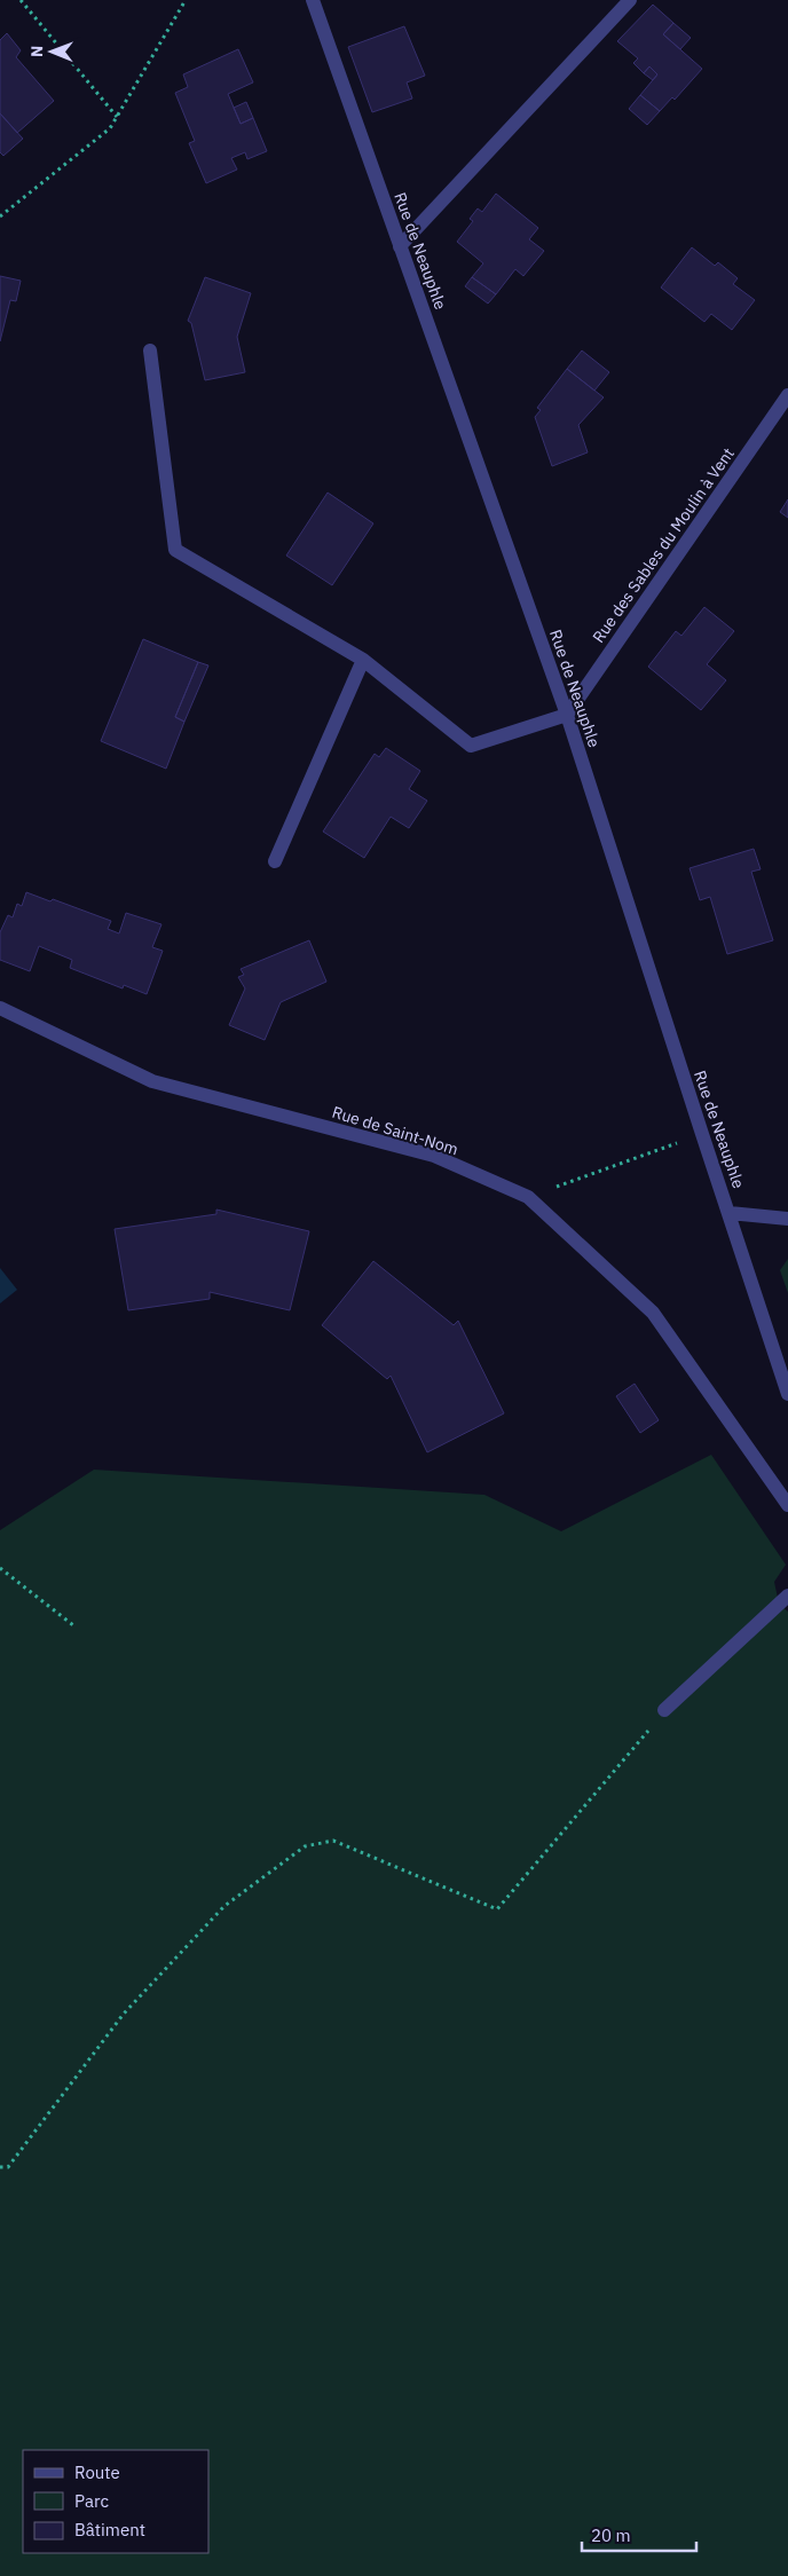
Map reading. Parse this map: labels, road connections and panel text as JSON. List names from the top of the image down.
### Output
{
  "streets": {
    "street": ["Rue de Neauphle", "Rue des Sables du Moulin à Vent", "Rue de Saint-Nom"]
  },
  "crossings": [
    ["Rue de Neauphle", "Rue des Sables du Moulin à Vent"]
  ],
  "legend": ["Route", "Parc", "Bâtiment"],
  "scale_bar": "20 m",
  "north": "left"
}
